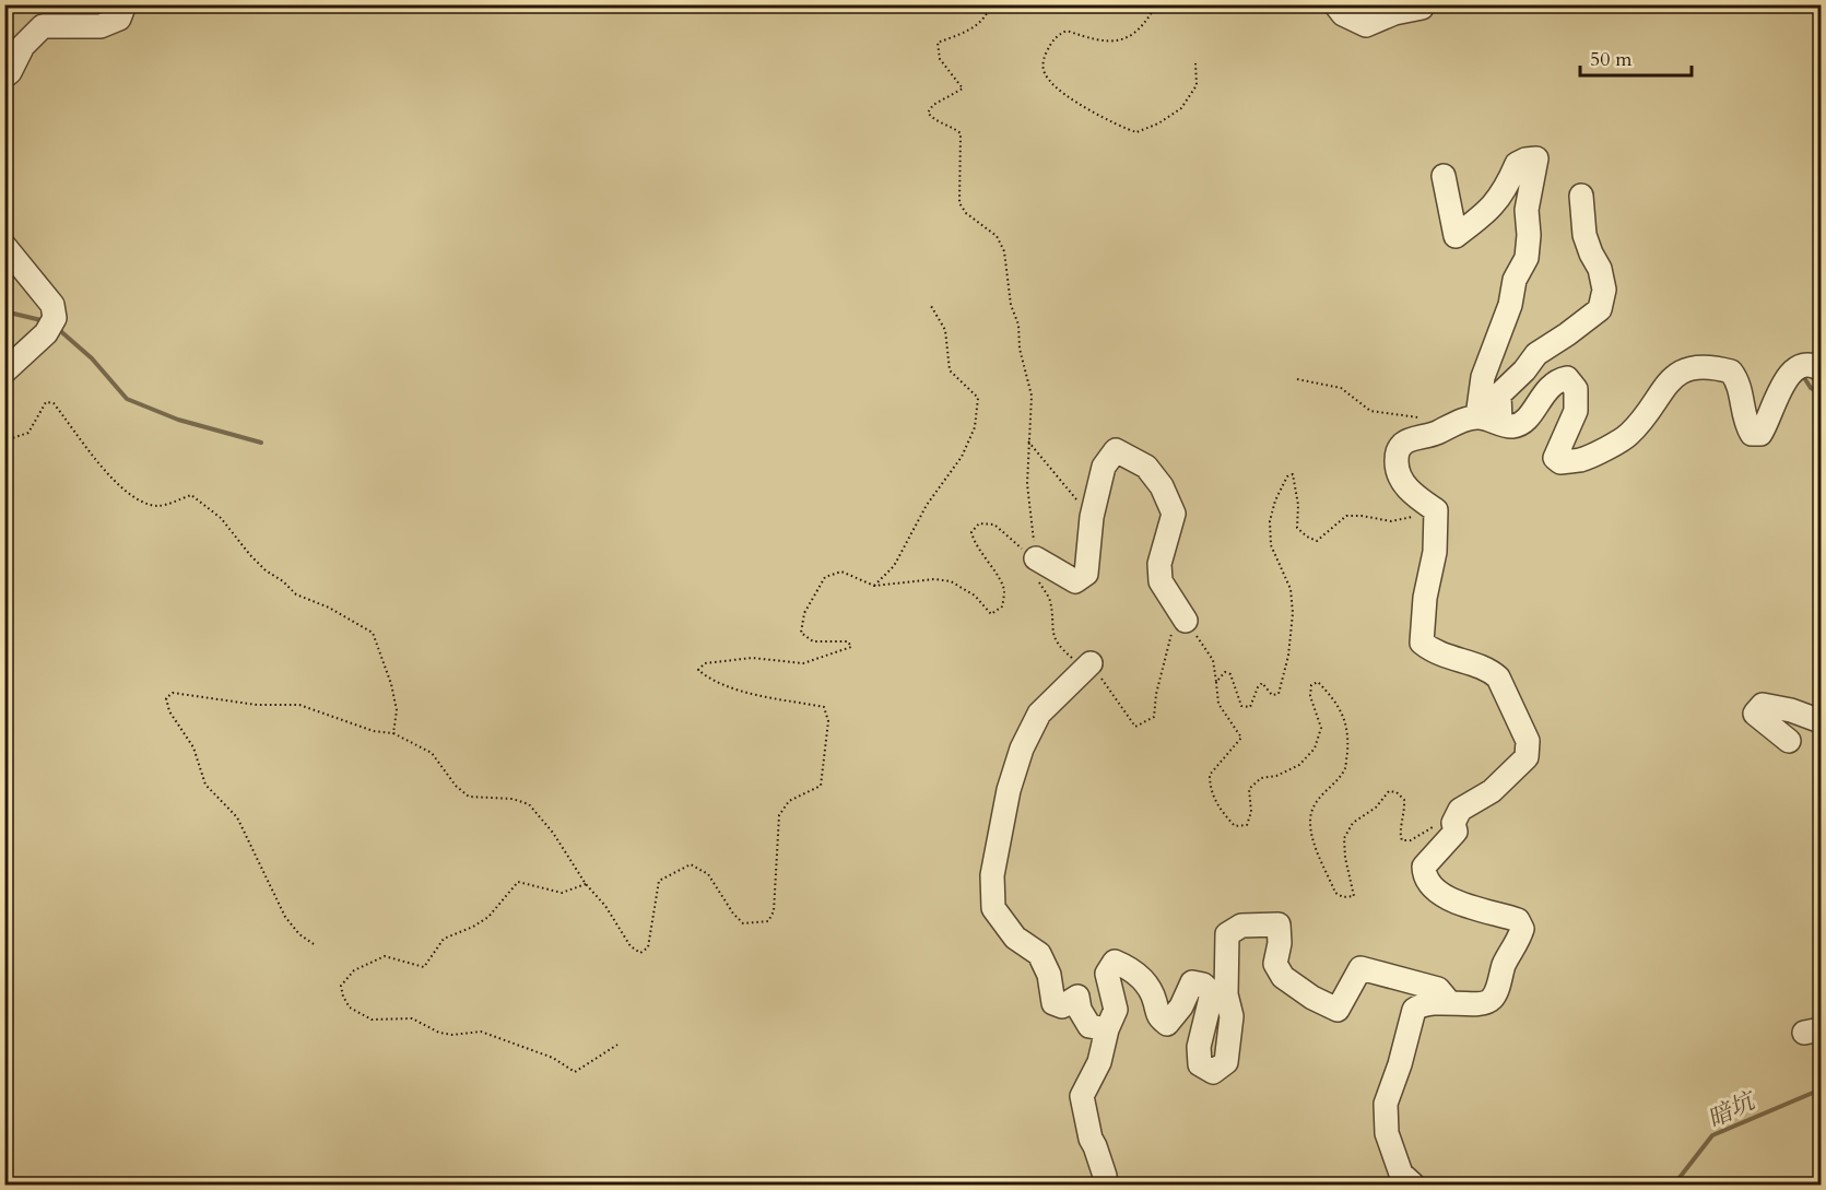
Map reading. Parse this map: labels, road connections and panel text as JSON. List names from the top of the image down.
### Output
{
  "water": ["暗坑"],
  "scale_bar": "50 m"
}
